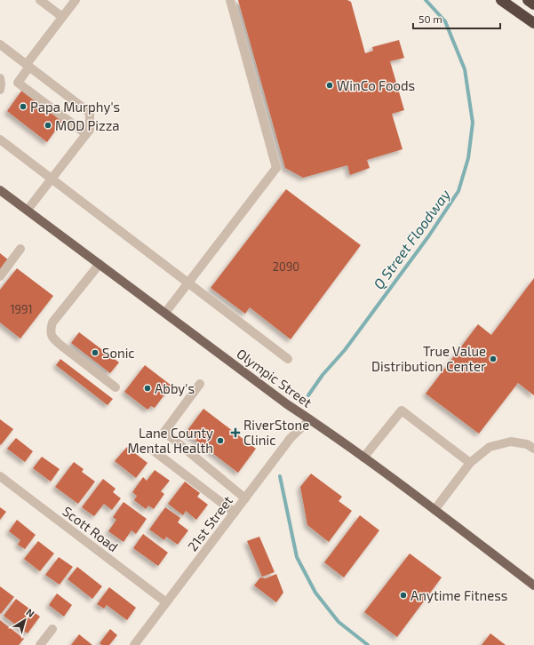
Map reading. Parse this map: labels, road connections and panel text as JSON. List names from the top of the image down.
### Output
{
  "streets": {
    "main road": ["Olympic Street"],
    "street": ["21st Street", "Scott Road"]
  },
  "crossings": [
    ["Olympic Street", "21st Street"],
    ["21st Street", "Scott Road"]
  ],
  "water": ["Q Street Floodway"],
  "places": {
    "other": [
      "WinCo Foods",
      "Papa Murphy's",
      "MOD Pizza",
      "Sonic",
      "True Value Distribution Center",
      "Abby's",
      "Lane County Mental Health",
      "Anytime Fitness"
    ],
    "health": ["RiverStone Clinic"]
  },
  "house_numbers": ["2090", "1991"],
  "scale_bar": "50 m",
  "north": "top right"
}
